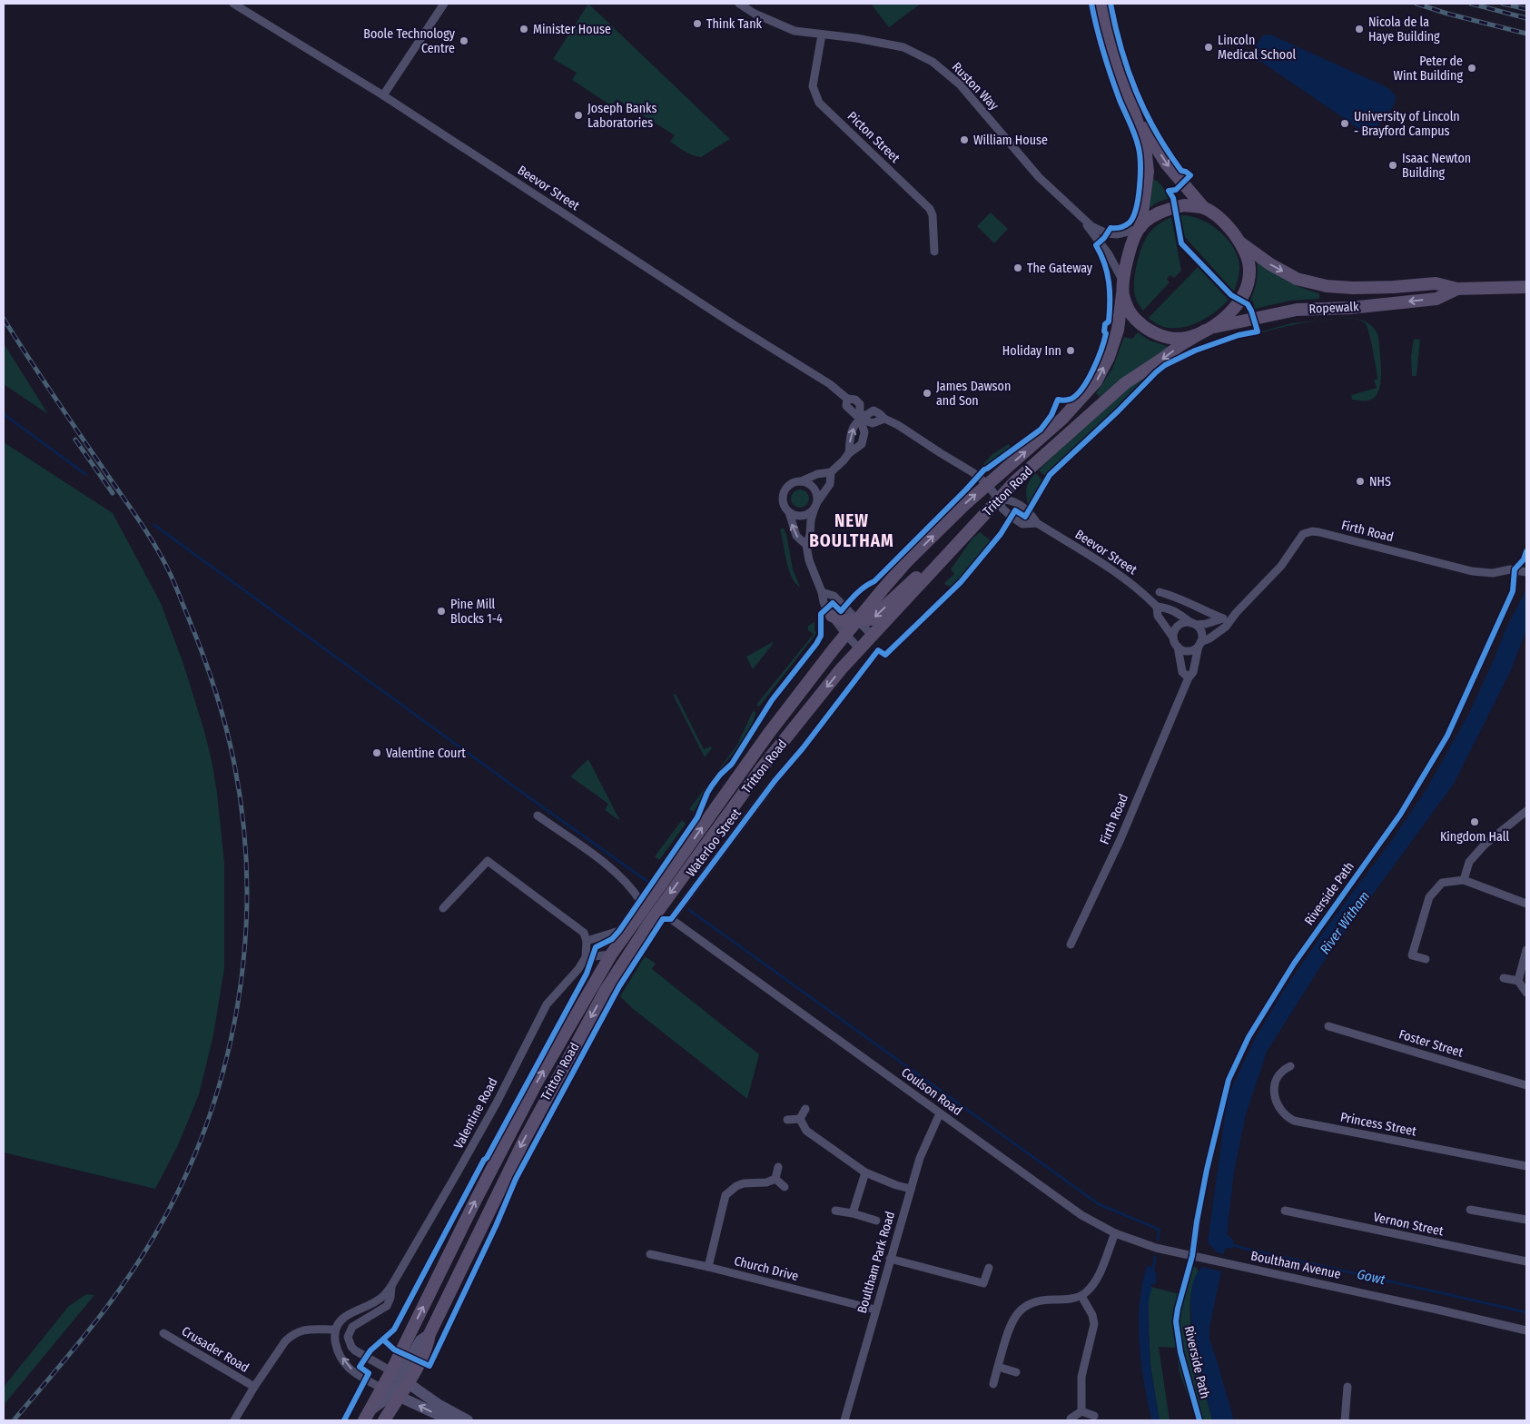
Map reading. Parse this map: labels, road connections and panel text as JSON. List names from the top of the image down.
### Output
{
  "streets": {
    "main road": ["Ropewalk", "Tritton Road"],
    "street": [
      "Ruston Way",
      "Picton Street",
      "Beevor Street",
      "Firth Road",
      "Waterloo Street",
      "Foster Street",
      "Coulson Road",
      "Valentine Road",
      "Princess Street",
      "Vernon Street",
      "Boultham Park Road",
      "Boultham Avenue",
      "Church Drive",
      "Crusader Road"
    ],
    "cycle path": ["Riverside Path"]
  },
  "crossings": [
    ["Ruston Way", "Picton Street"],
    ["Ruston Way", "Ropewalk"],
    ["Ruston Way", "Tritton Road"],
    ["Beevor Street", "Tritton Road"],
    ["Beevor Street", "Firth Road"],
    ["Ropewalk", "Tritton Road"],
    ["Tritton Road", "Valentine Road"],
    ["Waterloo Street", "Coulson Road"],
    ["Coulson Road", "Boultham Park Road"],
    ["Coulson Road", "Boultham Avenue"],
    ["Valentine Road", "Crusader Road"],
    ["Boultham Park Road", "Church Drive"]
  ],
  "districts": ["NEW BOULTHAM"],
  "water": ["River Witham", "Gowt"],
  "places": [
    "Think Tank",
    "Minister House",
    "Nicola de la Haye Building",
    "Boole Technology Centre",
    "Lincoln Medical School",
    "Peter de Wint Building",
    "Joseph Banks Laboratories",
    "University of Lincoln - Brayford Campus",
    "William House",
    "Isaac Newton Building",
    "The Gateway",
    "Holiday Inn",
    "James Dawson and Son",
    "NHS",
    "Pine Mill Blocks 1-4",
    "Valentine Court",
    "Kingdom Hall"
  ]
}
